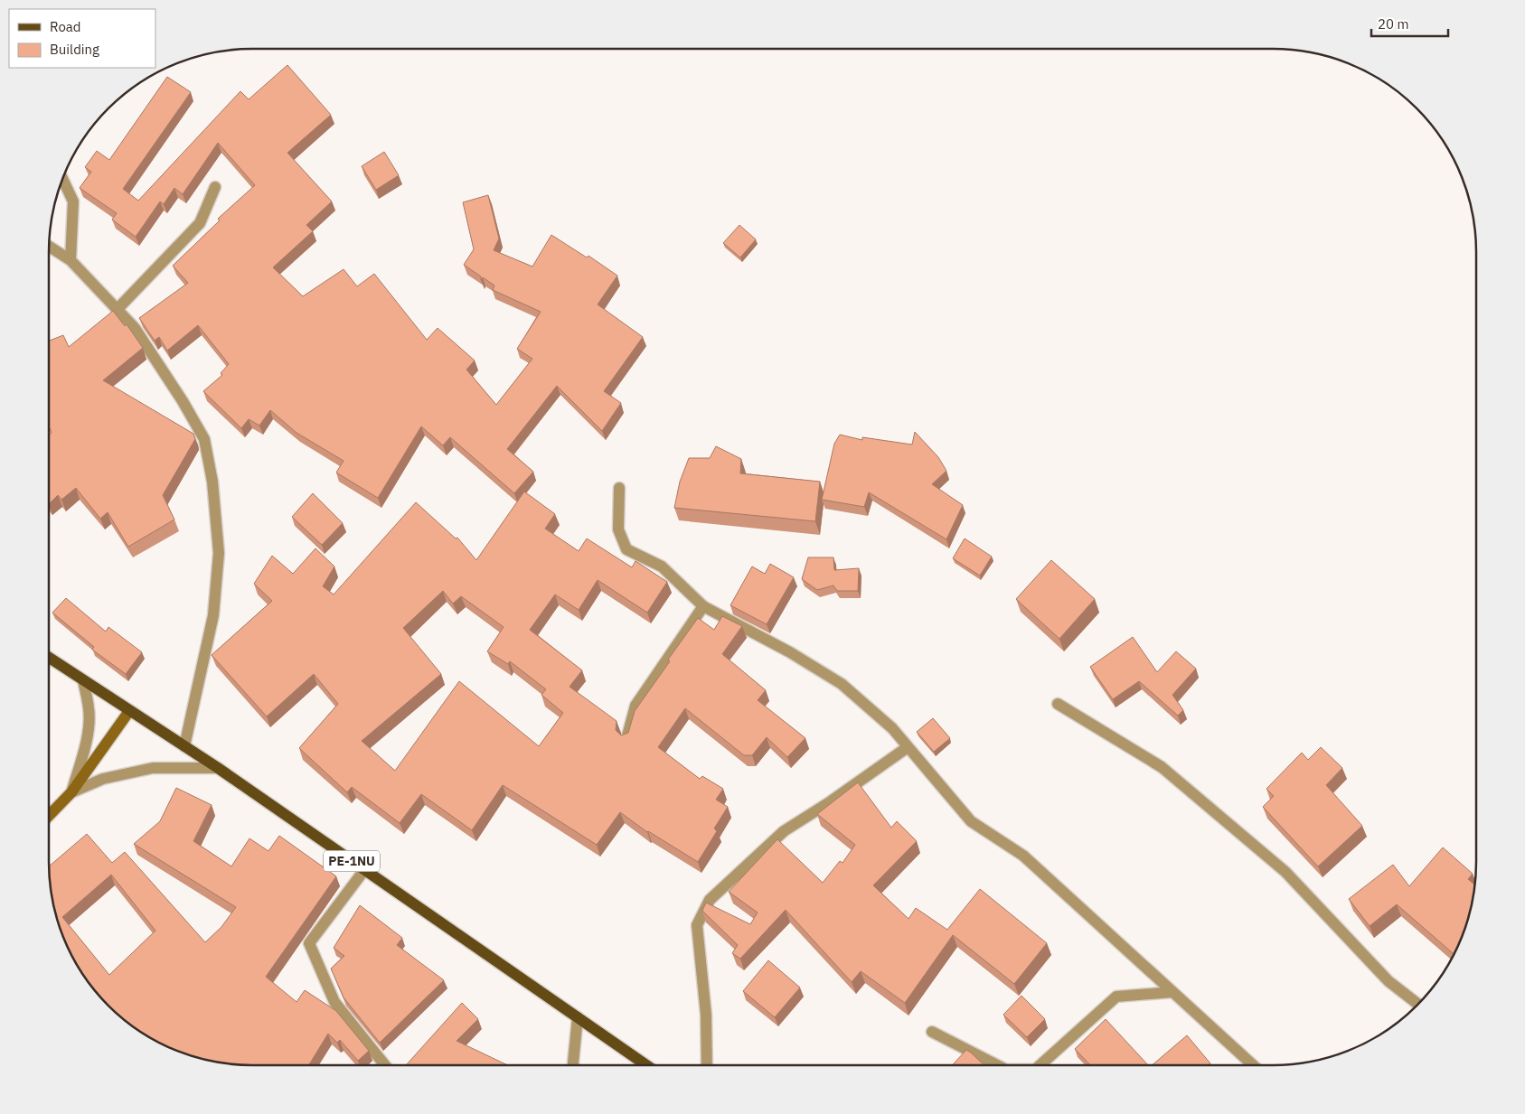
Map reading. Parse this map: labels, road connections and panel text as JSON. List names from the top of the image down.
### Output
{
  "streets": {
    "main road": ["PE-1NU"]
  },
  "legend": ["Road", "Building"],
  "scale_bar": "20 m"
}
